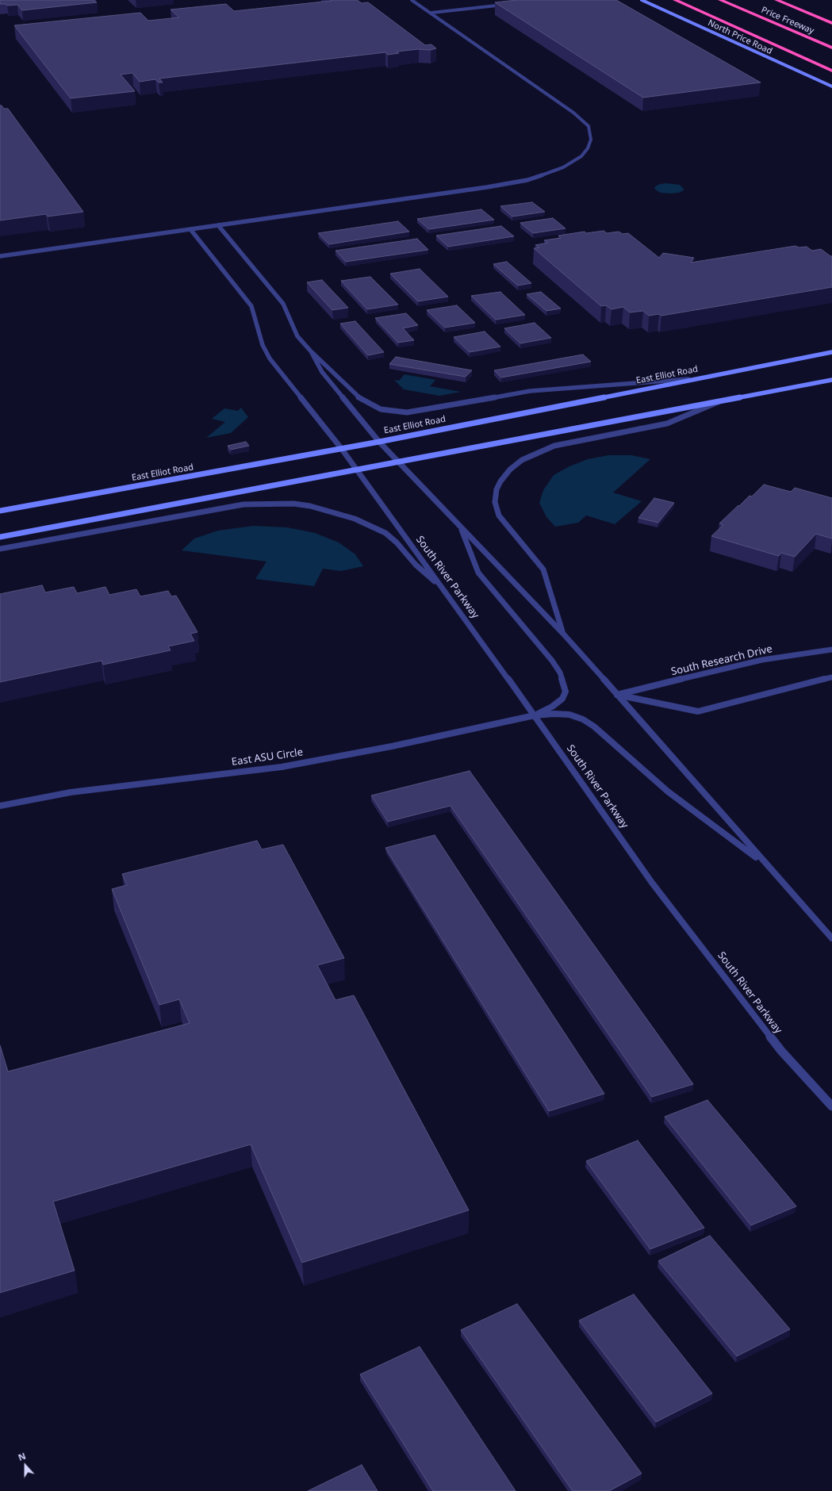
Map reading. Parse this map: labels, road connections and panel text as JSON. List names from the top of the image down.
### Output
{
  "streets": {
    "highway": ["Price Freeway"],
    "main road": ["North Price Road", "East Elliot Road"],
    "street": ["South River Parkway", "South Research Drive", "East ASU Circle"]
  },
  "crossings": [
    ["East Elliot Road", "South River Parkway"],
    ["South River Parkway", "East ASU Circle"]
  ],
  "north": "top"
}
